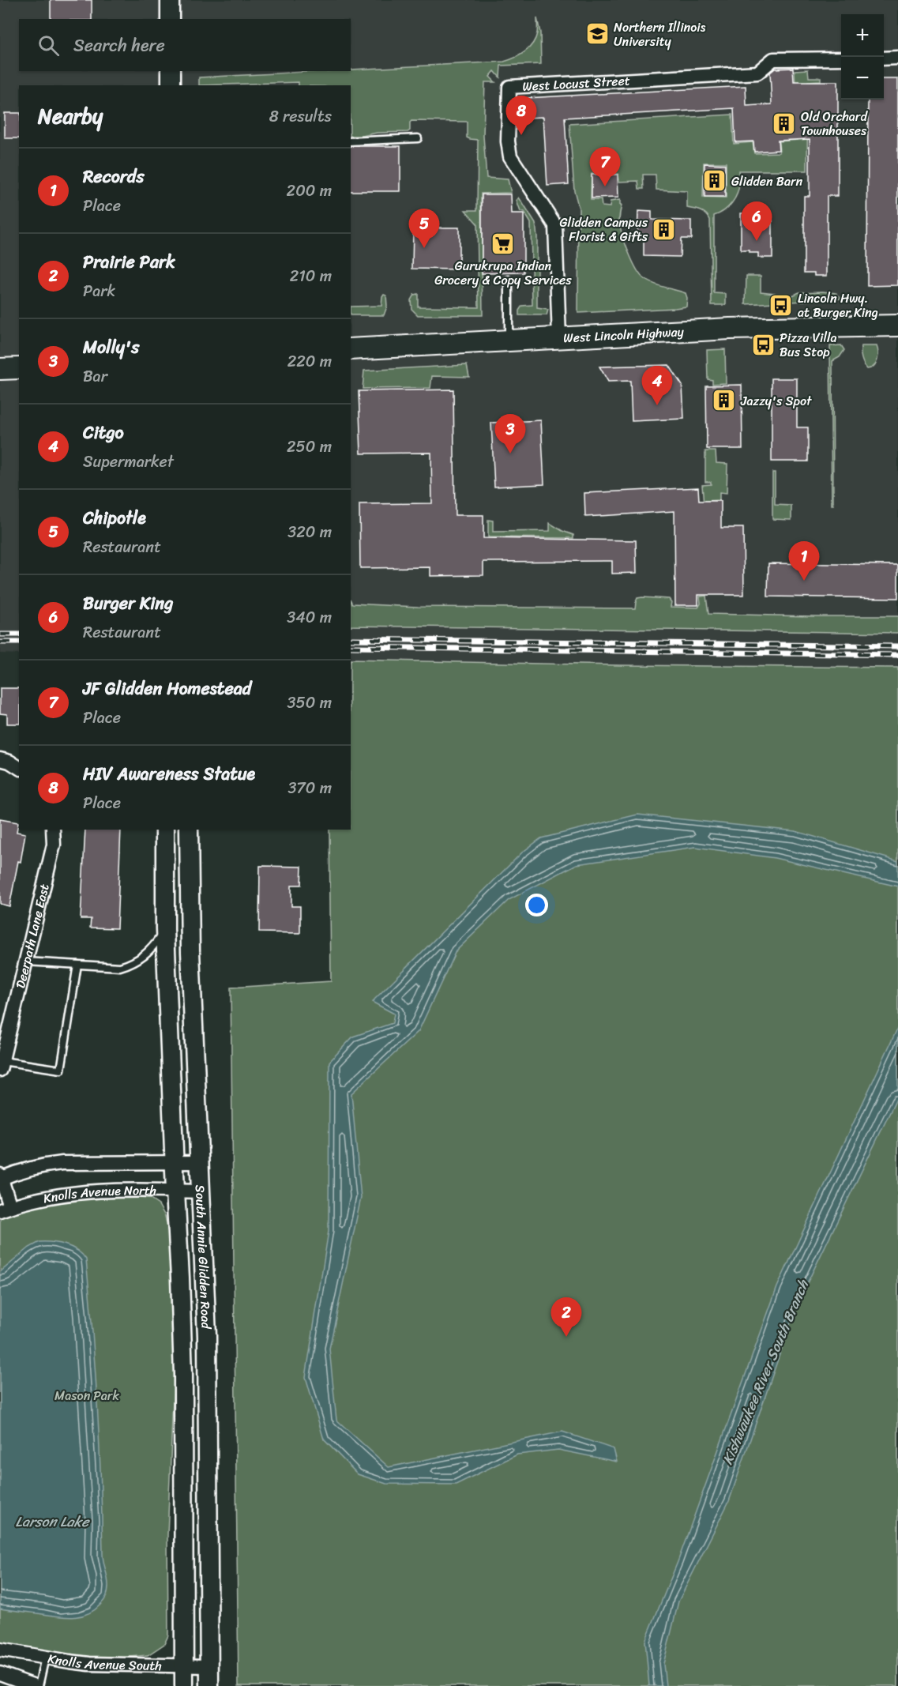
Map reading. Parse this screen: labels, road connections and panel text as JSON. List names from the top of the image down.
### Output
{
  "streets": {
    "main road": ["West Lincoln Highway", "South Annie Glidden Road"],
    "street": [
      "West Locust Street",
      "Deerpath Lane East",
      "Knolls Avenue North",
      "Knolls Avenue South"
    ]
  },
  "crossings": [
    ["West Locust Street", "West Lincoln Highway"],
    ["Knolls Avenue North", "South Annie Glidden Road"],
    ["South Annie Glidden Road", "Knolls Avenue South"]
  ],
  "water": ["Kishwaukee River South Branch", "Larson Lake"],
  "parks": ["Mason Park"],
  "places": {
    "school or university": ["Northern Illinois University"],
    "building": [
      "Old Orchard Townhouses",
      "Glidden Barn",
      "Glidden Campus Florist & Gifts",
      "Jazzy's Spot"
    ],
    "supermarket": ["Gurukrupa Indian Grocery & Copy Services"],
    "bus stop": ["Lincoln Hwy. at Burger King", "Pizza Villa Bus Stop"]
  },
  "page": {
    "map_buttons": ["+", "−"],
    "search": "Search here",
    "heading": ["Nearby", "8 results"],
    "pins": [
      "8",
      "7",
      "6",
      "5",
      "4",
      "3",
      "1",
      "2"
    ],
    "list": [
      {
        "mark": "1",
        "name": "Records",
        "note": "Place",
        "value": "200 m"
      },
      {
        "mark": "2",
        "name": "Prairie Park",
        "note": "Park",
        "value": "210 m"
      },
      {
        "mark": "3",
        "name": "Molly's",
        "note": "Bar",
        "value": "220 m"
      },
      {
        "mark": "4",
        "name": "Citgo",
        "note": "Supermarket",
        "value": "250 m"
      },
      {
        "mark": "5",
        "name": "Chipotle",
        "note": "Restaurant",
        "value": "320 m"
      },
      {
        "mark": "6",
        "name": "Burger King",
        "note": "Restaurant",
        "value": "340 m"
      },
      {
        "mark": "7",
        "name": "JF Glidden Homestead",
        "note": "Place",
        "value": "350 m"
      },
      {
        "mark": "8",
        "name": "HIV Awareness Statue",
        "note": "Place",
        "value": "370 m"
      }
    ]
  }
}
